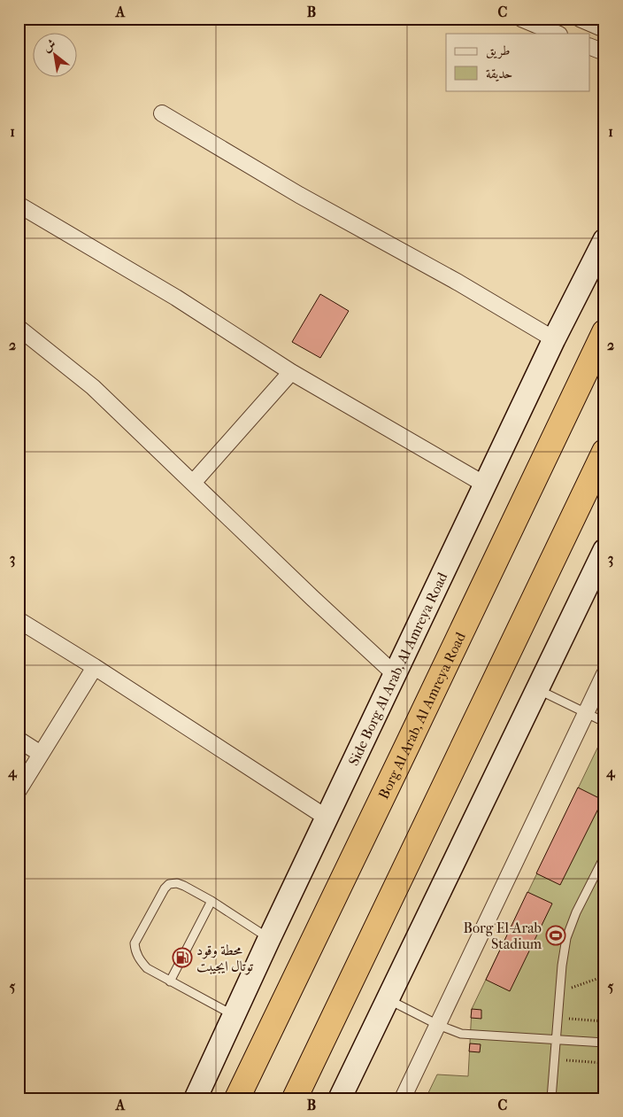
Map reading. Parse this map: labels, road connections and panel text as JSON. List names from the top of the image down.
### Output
{
  "streets": {
    "highway": ["Borg Al Arab, Al Amreya Road"],
    "street": ["Side Borg Al Arab, Al Amreya Road"]
  },
  "places": {
    "sports": ["Borg El-Arab Stadium"],
    "fuel station": ["محطة وقود توتال ايجيبت"]
  },
  "legend": ["طريق", "حديقة"],
  "north": "top left",
  "grid": {
    "columns": ["A", "B", "C"],
    "rows": [
      "1",
      "2",
      "3",
      "4",
      "5"
    ]
  }
}
